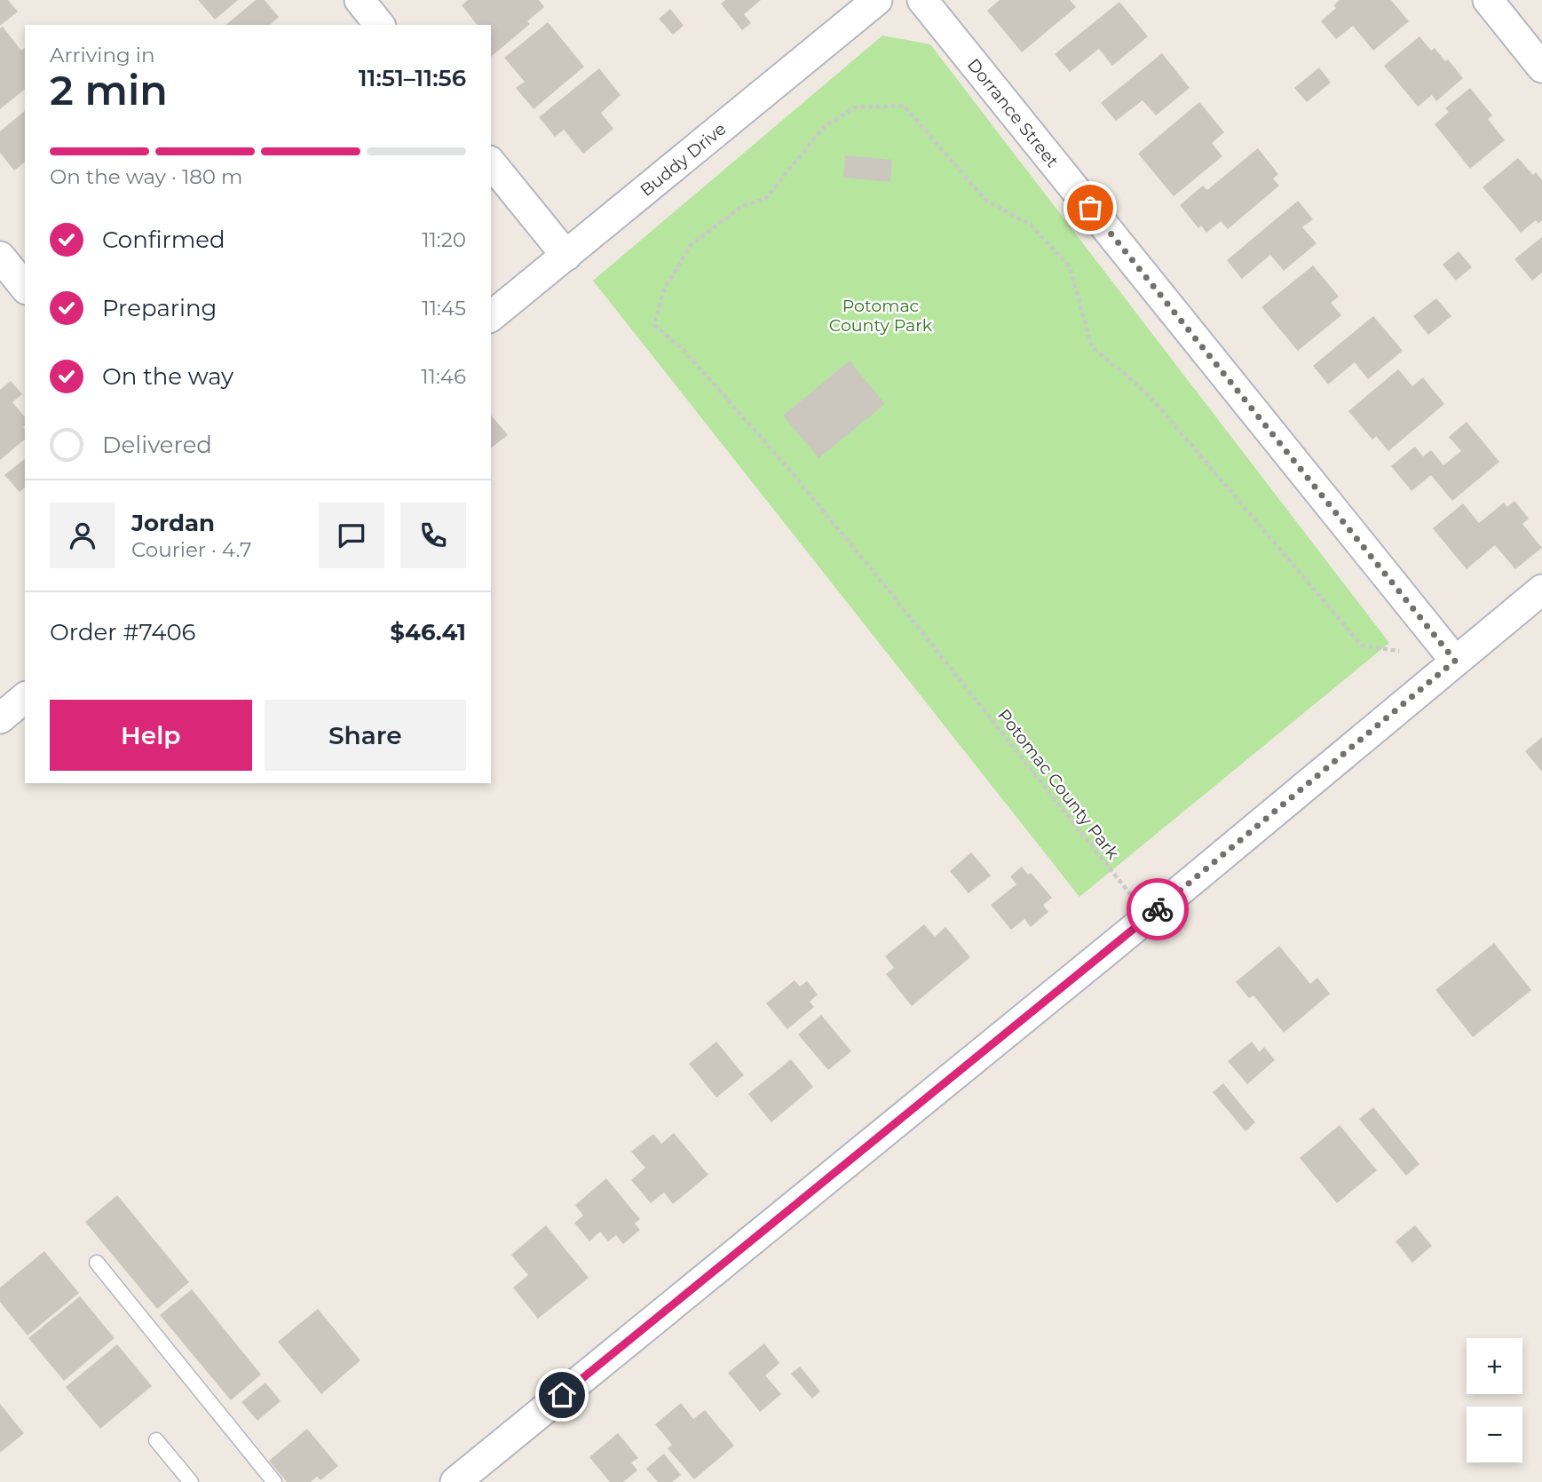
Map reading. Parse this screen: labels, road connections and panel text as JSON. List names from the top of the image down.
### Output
{
  "streets": {
    "street": ["Dorrance Street", "Buddy Drive"],
    "path": ["Potomac County Park"]
  },
  "parks": ["Potomac County Park"],
  "page": {
    "heading": ["2 min", "Arriving in", "11:51–11:56"],
    "panel": [
      "Jordan",
      "Courier · 4.7",
      "Order #7406",
      "$46.41"
    ],
    "bar": "On the way · 180 m",
    "list": [
      ["Confirmed", "11:20"],
      ["Preparing", "11:45"],
      ["On the way", "11:46"],
      "Delivered"
    ],
    "buttons": ["Help", "Share"],
    "map_buttons": ["+", "−"]
  }
}
